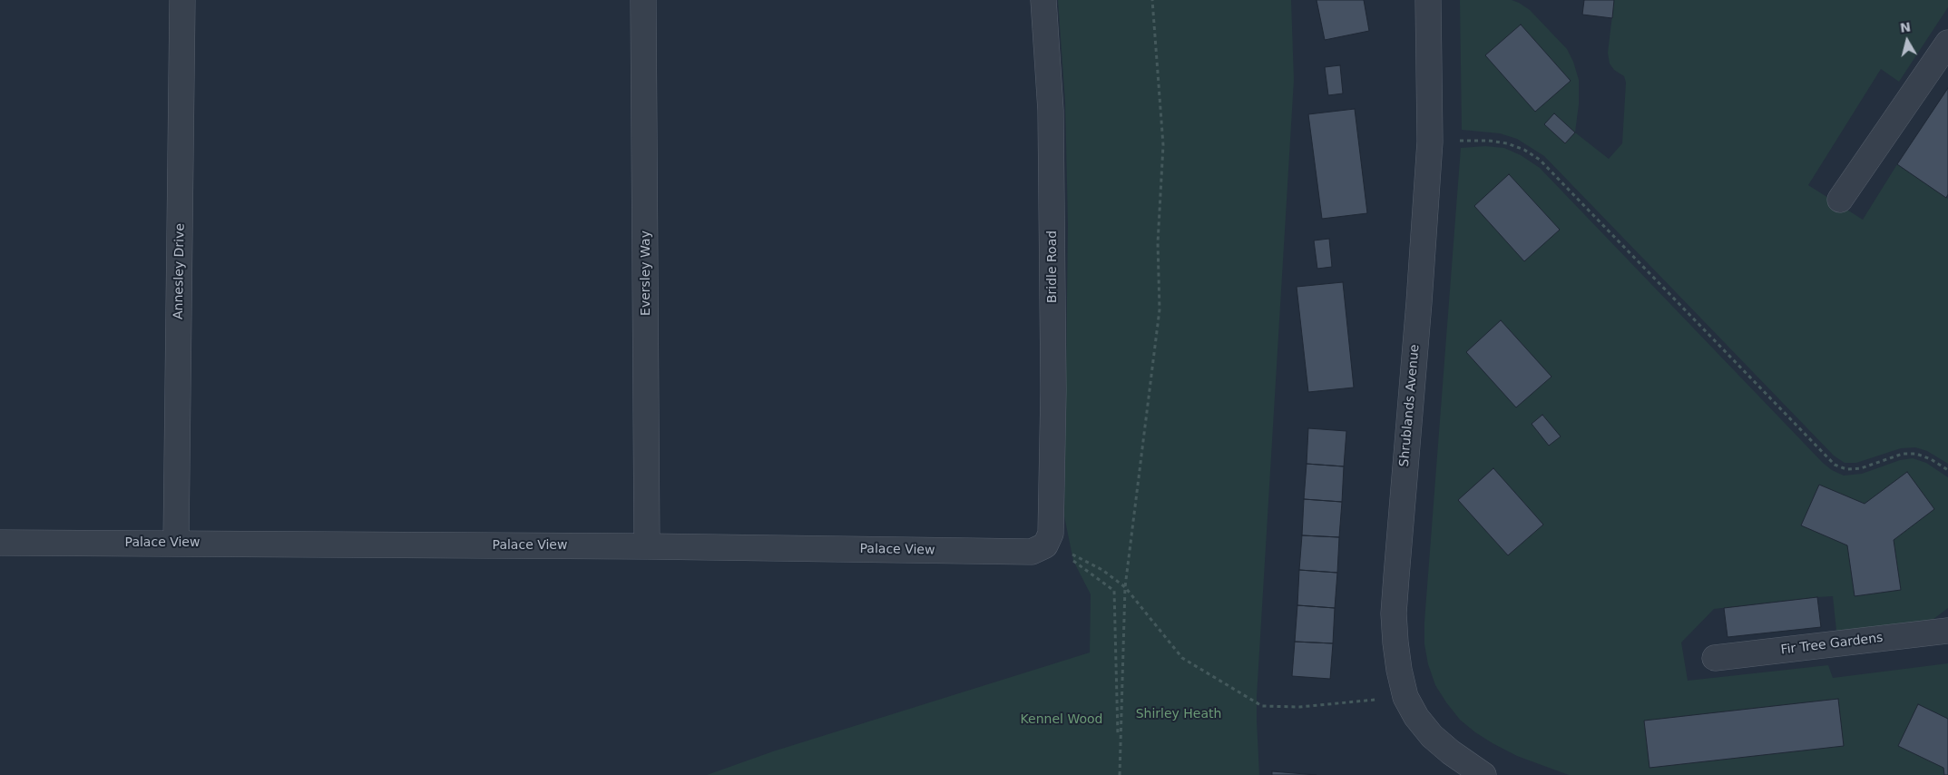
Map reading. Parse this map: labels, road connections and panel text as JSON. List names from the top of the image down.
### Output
{
  "streets": {
    "street": [
      "Bridle Road",
      "Annesley Drive",
      "Eversley Way",
      "Shrublands Avenue",
      "Palace View",
      "Fir Tree Gardens"
    ]
  },
  "crossings": [
    ["Bridle Road", "Palace View"],
    ["Annesley Drive", "Palace View"],
    ["Eversley Way", "Palace View"]
  ],
  "parks": ["Shirley Heath", "Kennel Wood"],
  "north": "top"
}
